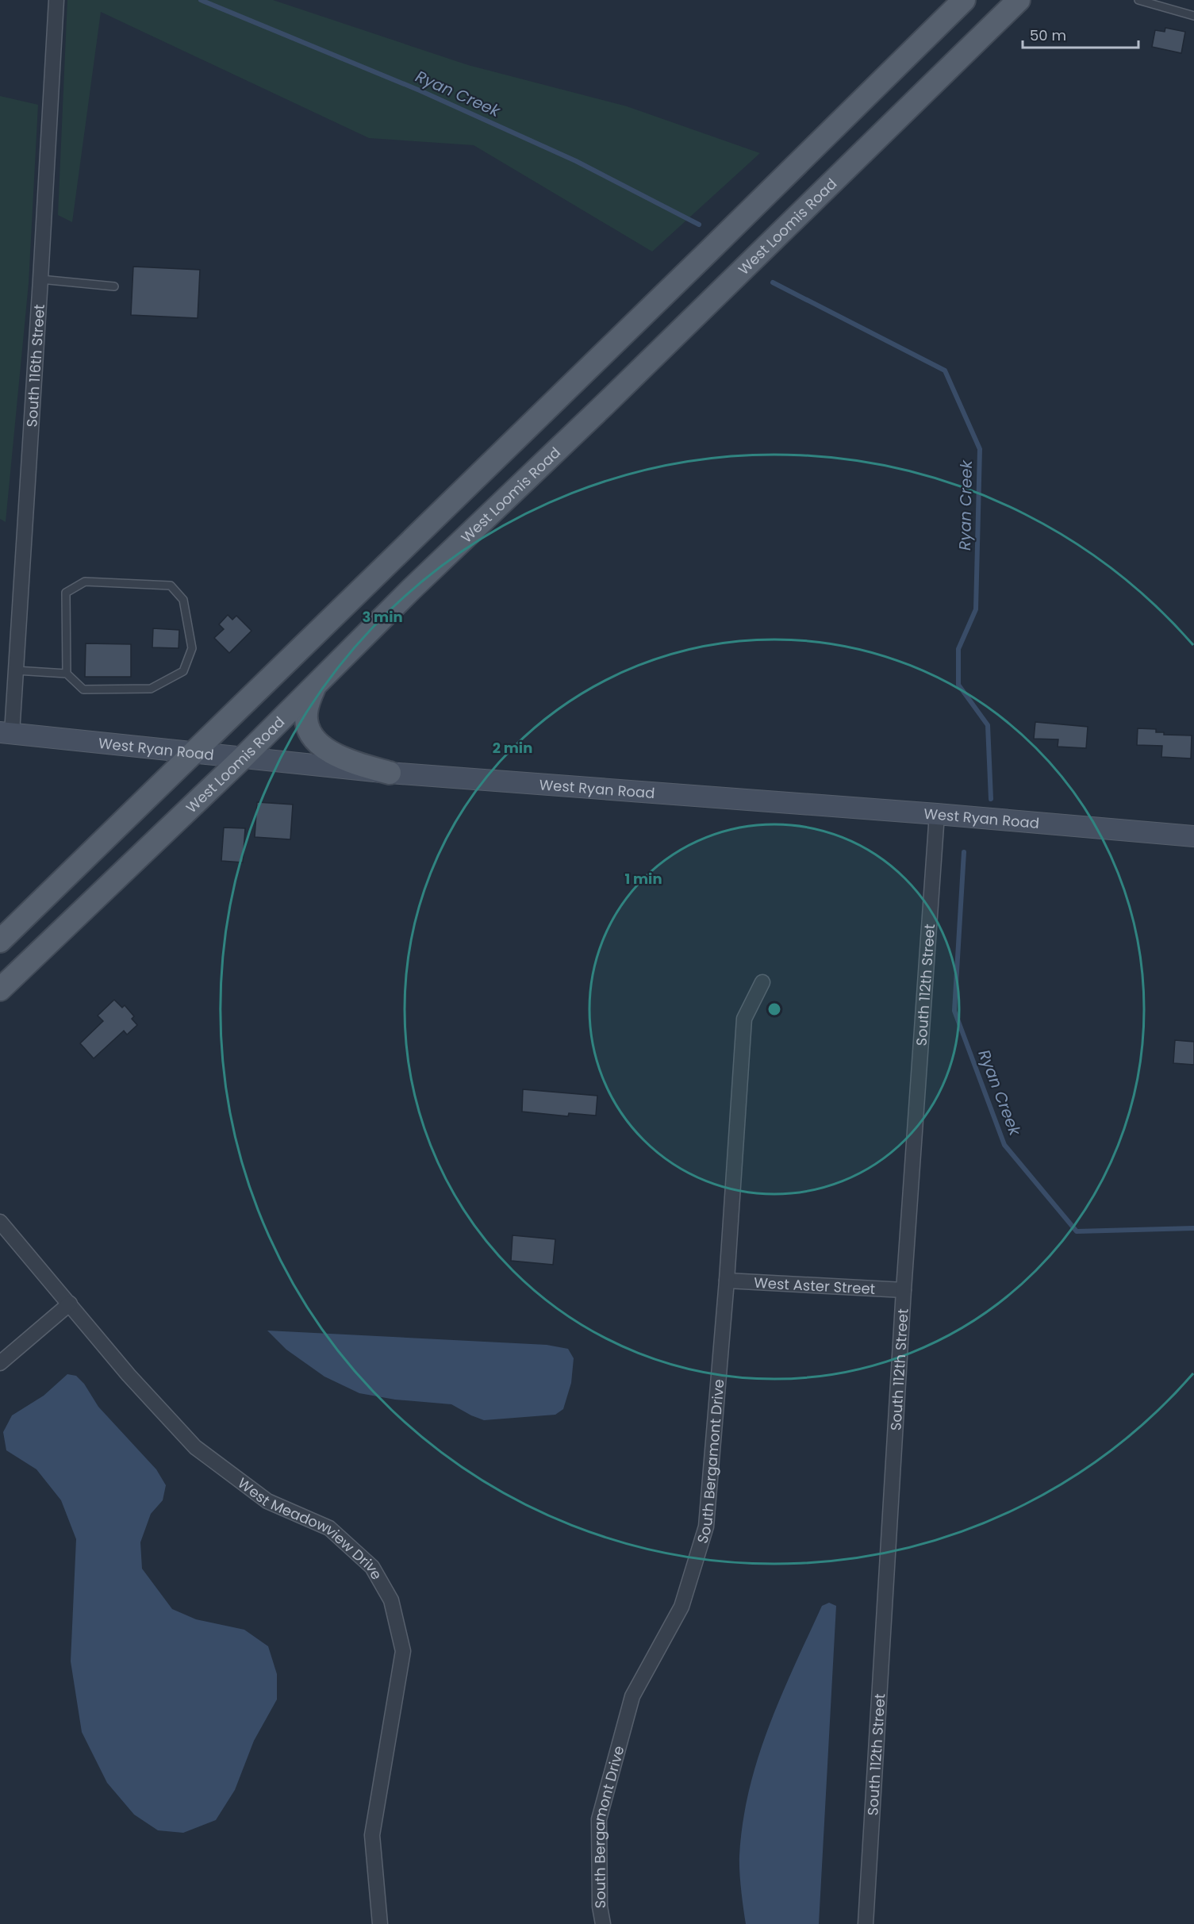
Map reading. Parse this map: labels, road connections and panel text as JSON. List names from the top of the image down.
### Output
{
  "streets": {
    "main road": ["West Loomis Road"],
    "street": [
      "South 116th Street",
      "West Ryan Road",
      "South 112th Street",
      "West Aster Street",
      "South Bergamont Drive",
      "West Meadowview Drive"
    ]
  },
  "crossings": [
    ["West Loomis Road", "West Ryan Road"],
    ["South 116th Street", "West Ryan Road"],
    ["West Ryan Road", "South 112th Street"],
    ["South 112th Street", "West Aster Street"],
    ["West Aster Street", "South Bergamont Drive"]
  ],
  "water": ["Ryan Creek"],
  "scale_bar": "50 m",
  "rings": ["3 min", "2 min", "1 min"]
}
